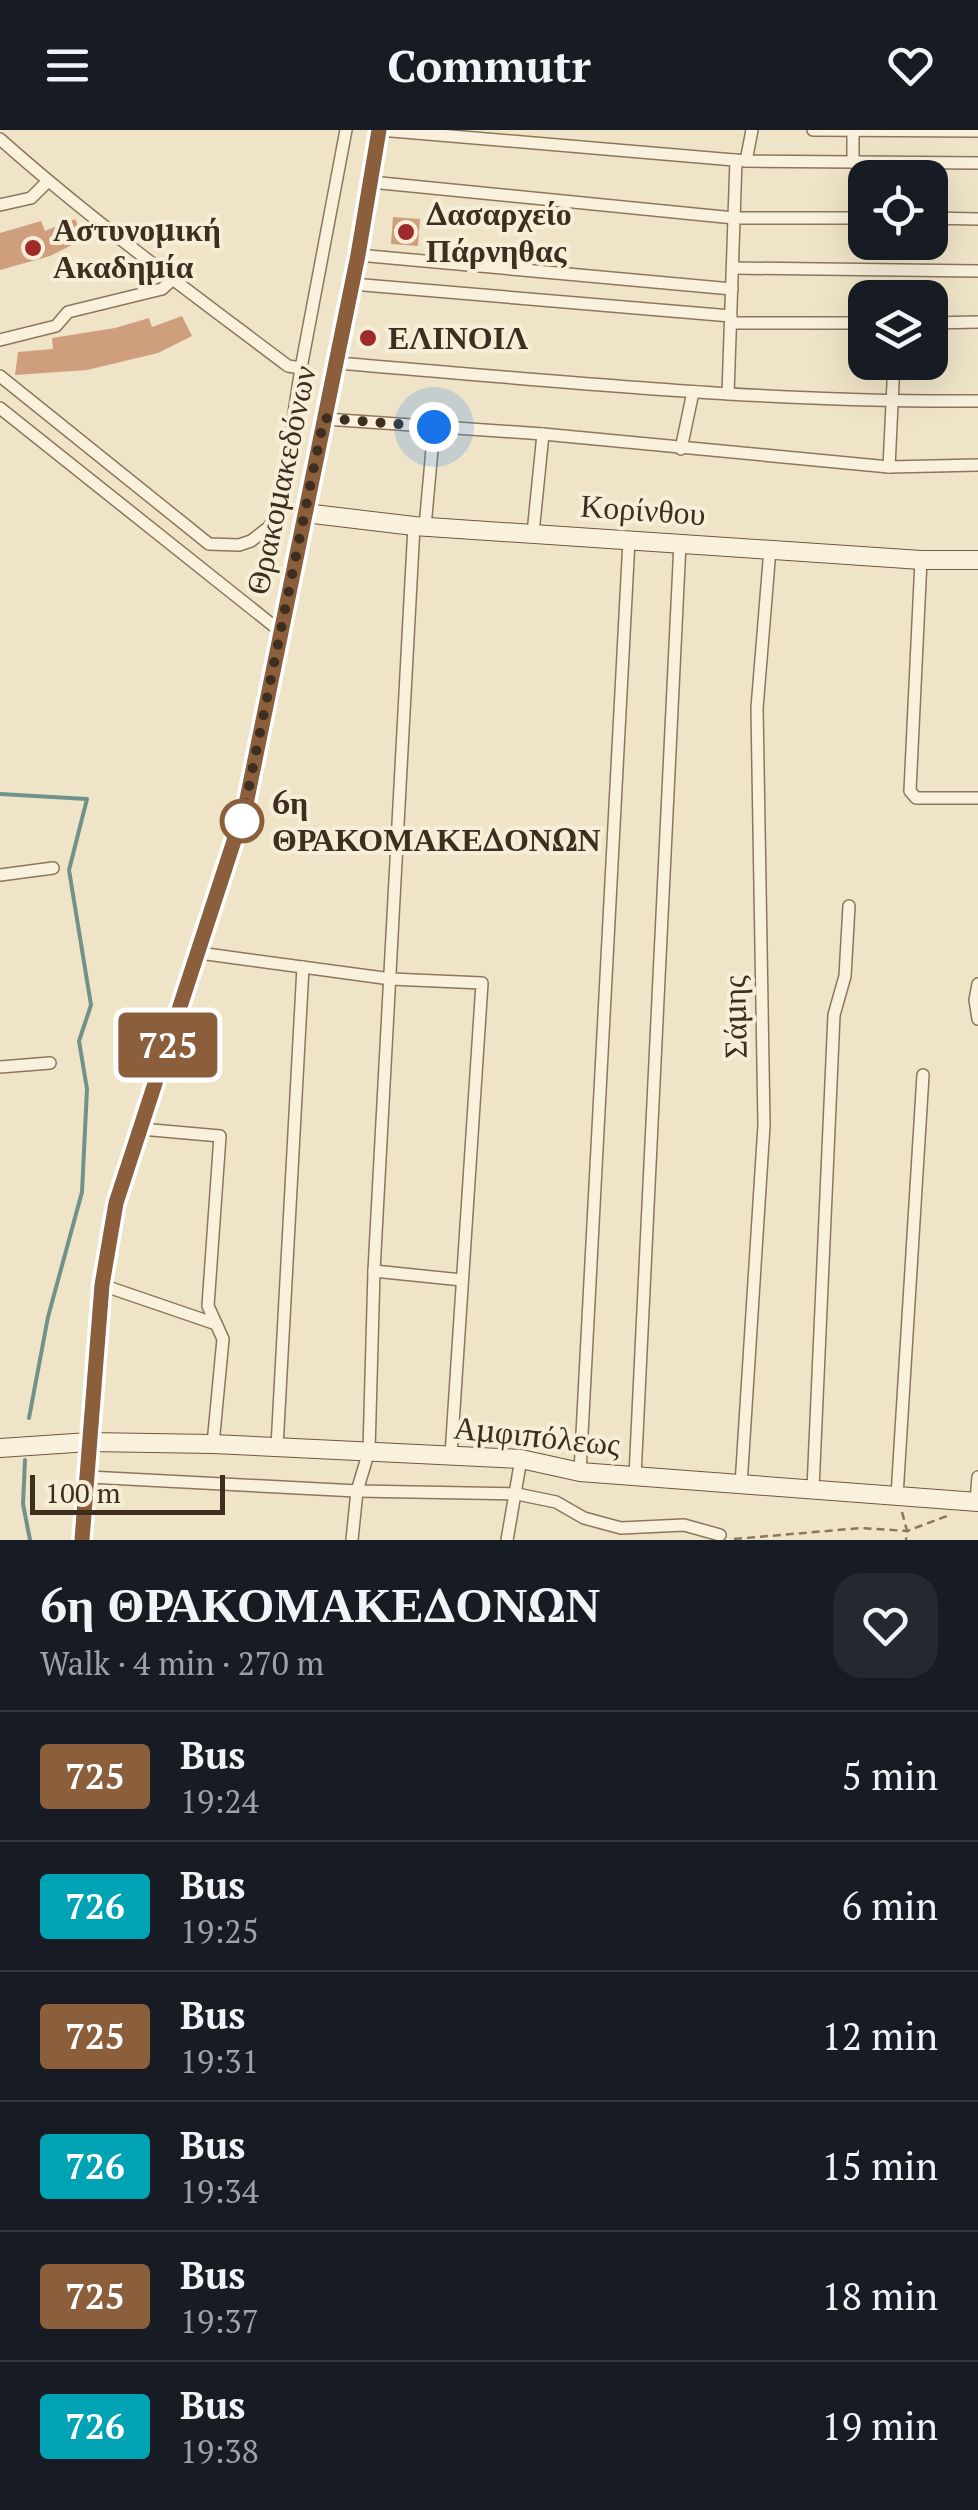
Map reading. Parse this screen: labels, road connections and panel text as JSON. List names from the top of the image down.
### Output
{
  "streets": {
    "street": [
      "Θρακομακεδόνων",
      "Κορίνθου",
      "Σάμης",
      "Αμφιπόλεως"
    ]
  },
  "crossings": [
    ["Θρακομακεδόνων", "Κορίνθου"],
    ["Θρακομακεδόνων", "Αμφιπόλεως"],
    ["Κορίνθου", "Σάμης"],
    ["Σάμης", "Αμφιπόλεως"]
  ],
  "places": [
    "Δασαρχείο Πάρνηθας",
    "Αστυνομική Ακαδημία",
    "ΕΛΙΝΟΙΛ",
    "6η ΘΡΑΚΟΜΑΚΕΔΟΝΩΝ"
  ],
  "lines": ["bus line 725"],
  "scale_bar": "100 m",
  "page": {
    "header": "Commutr",
    "on_map": "725",
    "scale": "100 m",
    "heading": ["6η ΘΡΑΚΟΜΑΚΕΔΟΝΩΝ", "Walk · 4 min · 270 m"],
    "list": [
      {
        "mark": "725",
        "name": "Bus",
        "note": "19:24",
        "value": "5 min"
      },
      {
        "mark": "726",
        "name": "Bus",
        "note": "19:25",
        "value": "6 min"
      },
      {
        "mark": "725",
        "name": "Bus",
        "note": "19:31",
        "value": "12 min"
      },
      {
        "mark": "726",
        "name": "Bus",
        "note": "19:34",
        "value": "15 min"
      },
      {
        "mark": "725",
        "name": "Bus",
        "note": "19:37",
        "value": "18 min"
      },
      {
        "mark": "726",
        "name": "Bus",
        "note": "19:38",
        "value": "19 min"
      }
    ]
  }
}
